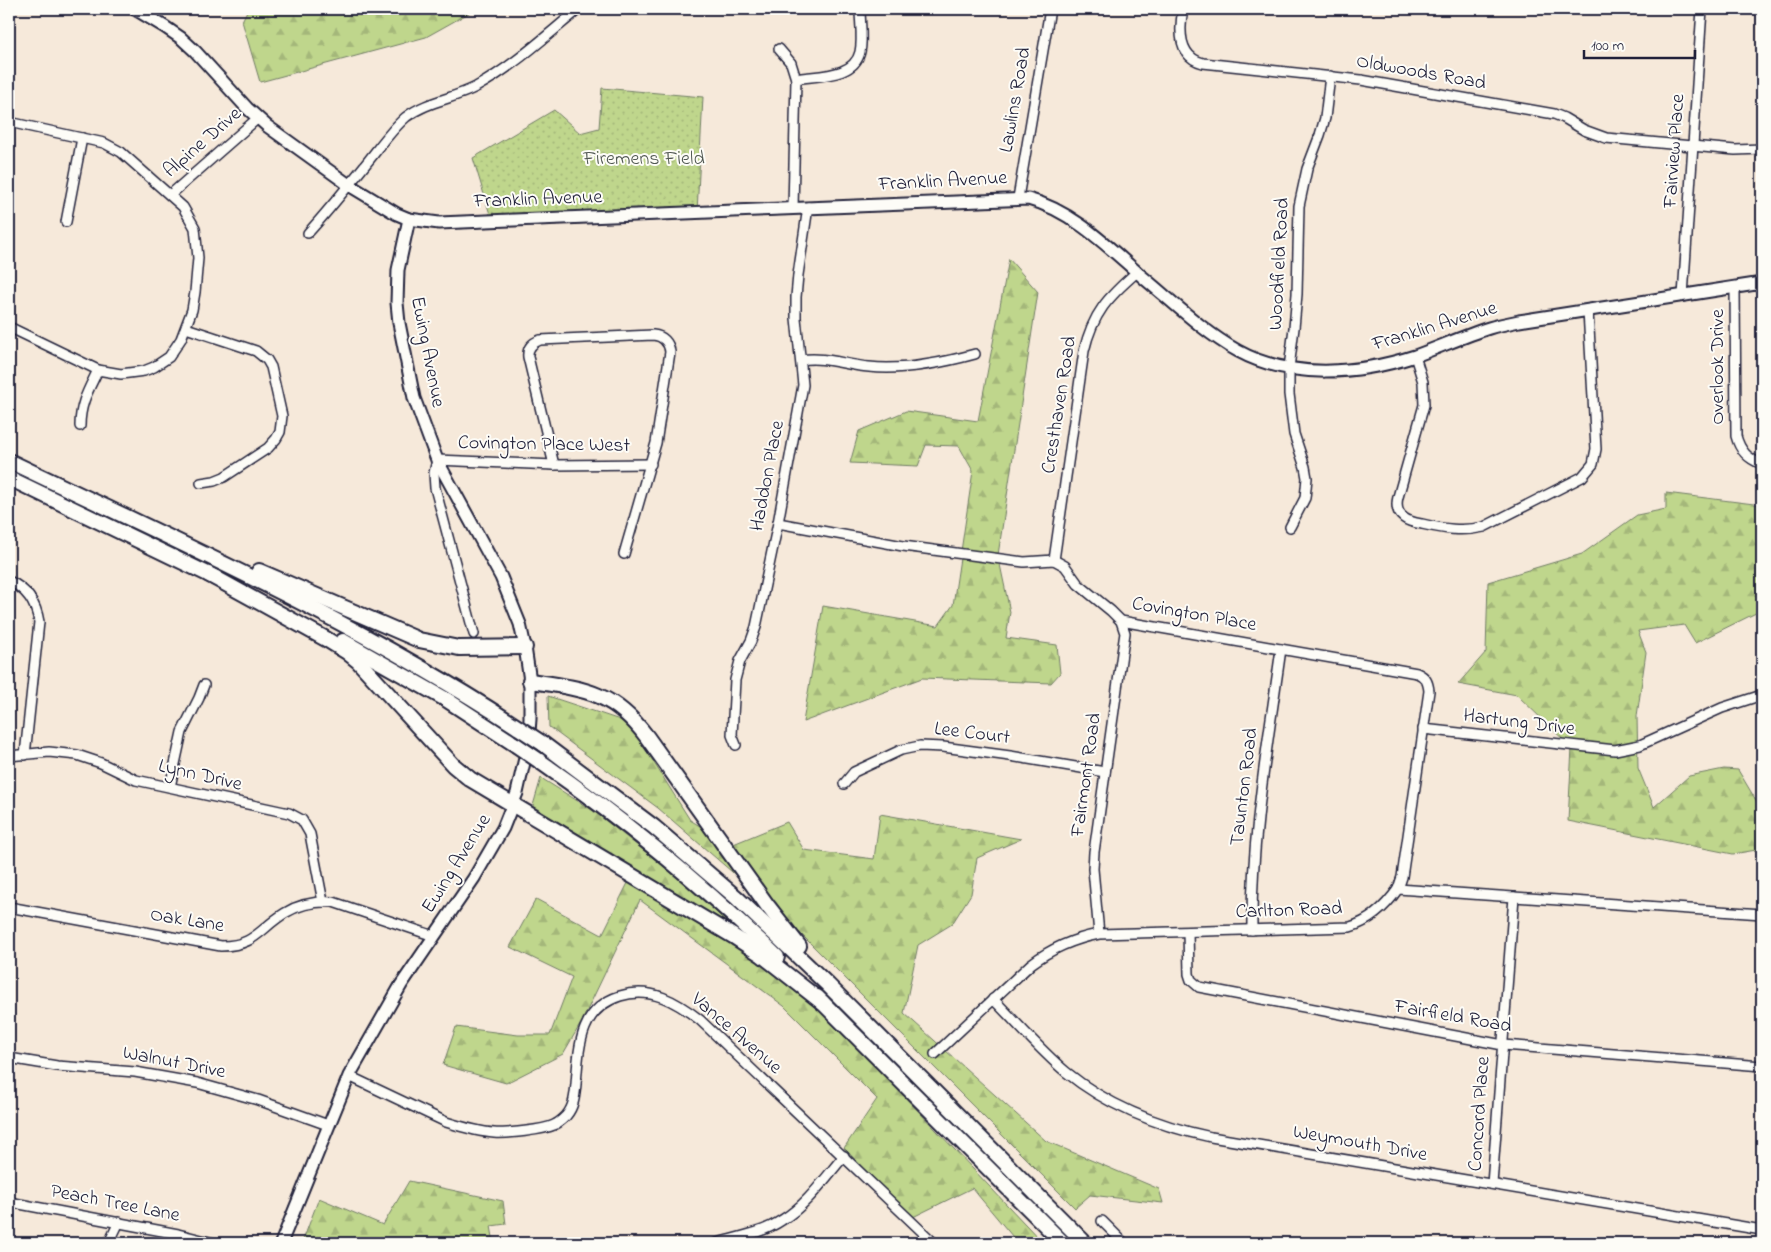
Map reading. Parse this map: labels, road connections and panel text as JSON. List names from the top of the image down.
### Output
{
  "streets": {
    "main road": ["Franklin Avenue", "Ewing Avenue"],
    "street": [
      "Oldwoods Road",
      "Lawlins Road",
      "Alpine Drive",
      "Fairview Place",
      "Woodfield Road",
      "Overlook Drive",
      "Cresthaven Road",
      "Covington Place West",
      "Haddon Place",
      "Covington Place",
      "Hartung Drive",
      "Lee Court",
      "Fairmont Road",
      "Lynn Drive",
      "Taunton Road",
      "Carlton Road",
      "Oak Lane",
      "Fairfield Road",
      "Vance Avenue",
      "Walnut Drive",
      "Concord Place",
      "Weymouth Drive",
      "Peach Tree Lane"
    ]
  },
  "crossings": [
    ["Oldwoods Road", "Fairview Place"],
    ["Oldwoods Road", "Woodfield Road"],
    ["Lawlins Road", "Franklin Avenue"],
    ["Alpine Drive", "Franklin Avenue"],
    ["Fairview Place", "Franklin Avenue"],
    ["Franklin Avenue", "Woodfield Road"],
    ["Franklin Avenue", "Ewing Avenue"],
    ["Franklin Avenue", "Overlook Drive"],
    ["Franklin Avenue", "Cresthaven Road"],
    ["Franklin Avenue", "Haddon Place"],
    ["Ewing Avenue", "Covington Place West"],
    ["Ewing Avenue", "Oak Lane"],
    ["Ewing Avenue", "Vance Avenue"],
    ["Ewing Avenue", "Walnut Drive"],
    ["Cresthaven Road", "Covington Place"],
    ["Covington Place", "Hartung Drive"],
    ["Covington Place", "Fairmont Road"],
    ["Covington Place", "Taunton Road"],
    ["Lee Court", "Fairmont Road"],
    ["Fairmont Road", "Carlton Road"],
    ["Lynn Drive", "Oak Lane"],
    ["Taunton Road", "Carlton Road"],
    ["Carlton Road", "Fairfield Road"],
    ["Carlton Road", "Weymouth Drive"],
    ["Fairfield Road", "Concord Place"],
    ["Concord Place", "Weymouth Drive"]
  ],
  "parks": ["Firemens Field"],
  "scale_bar": "100 m"
}
